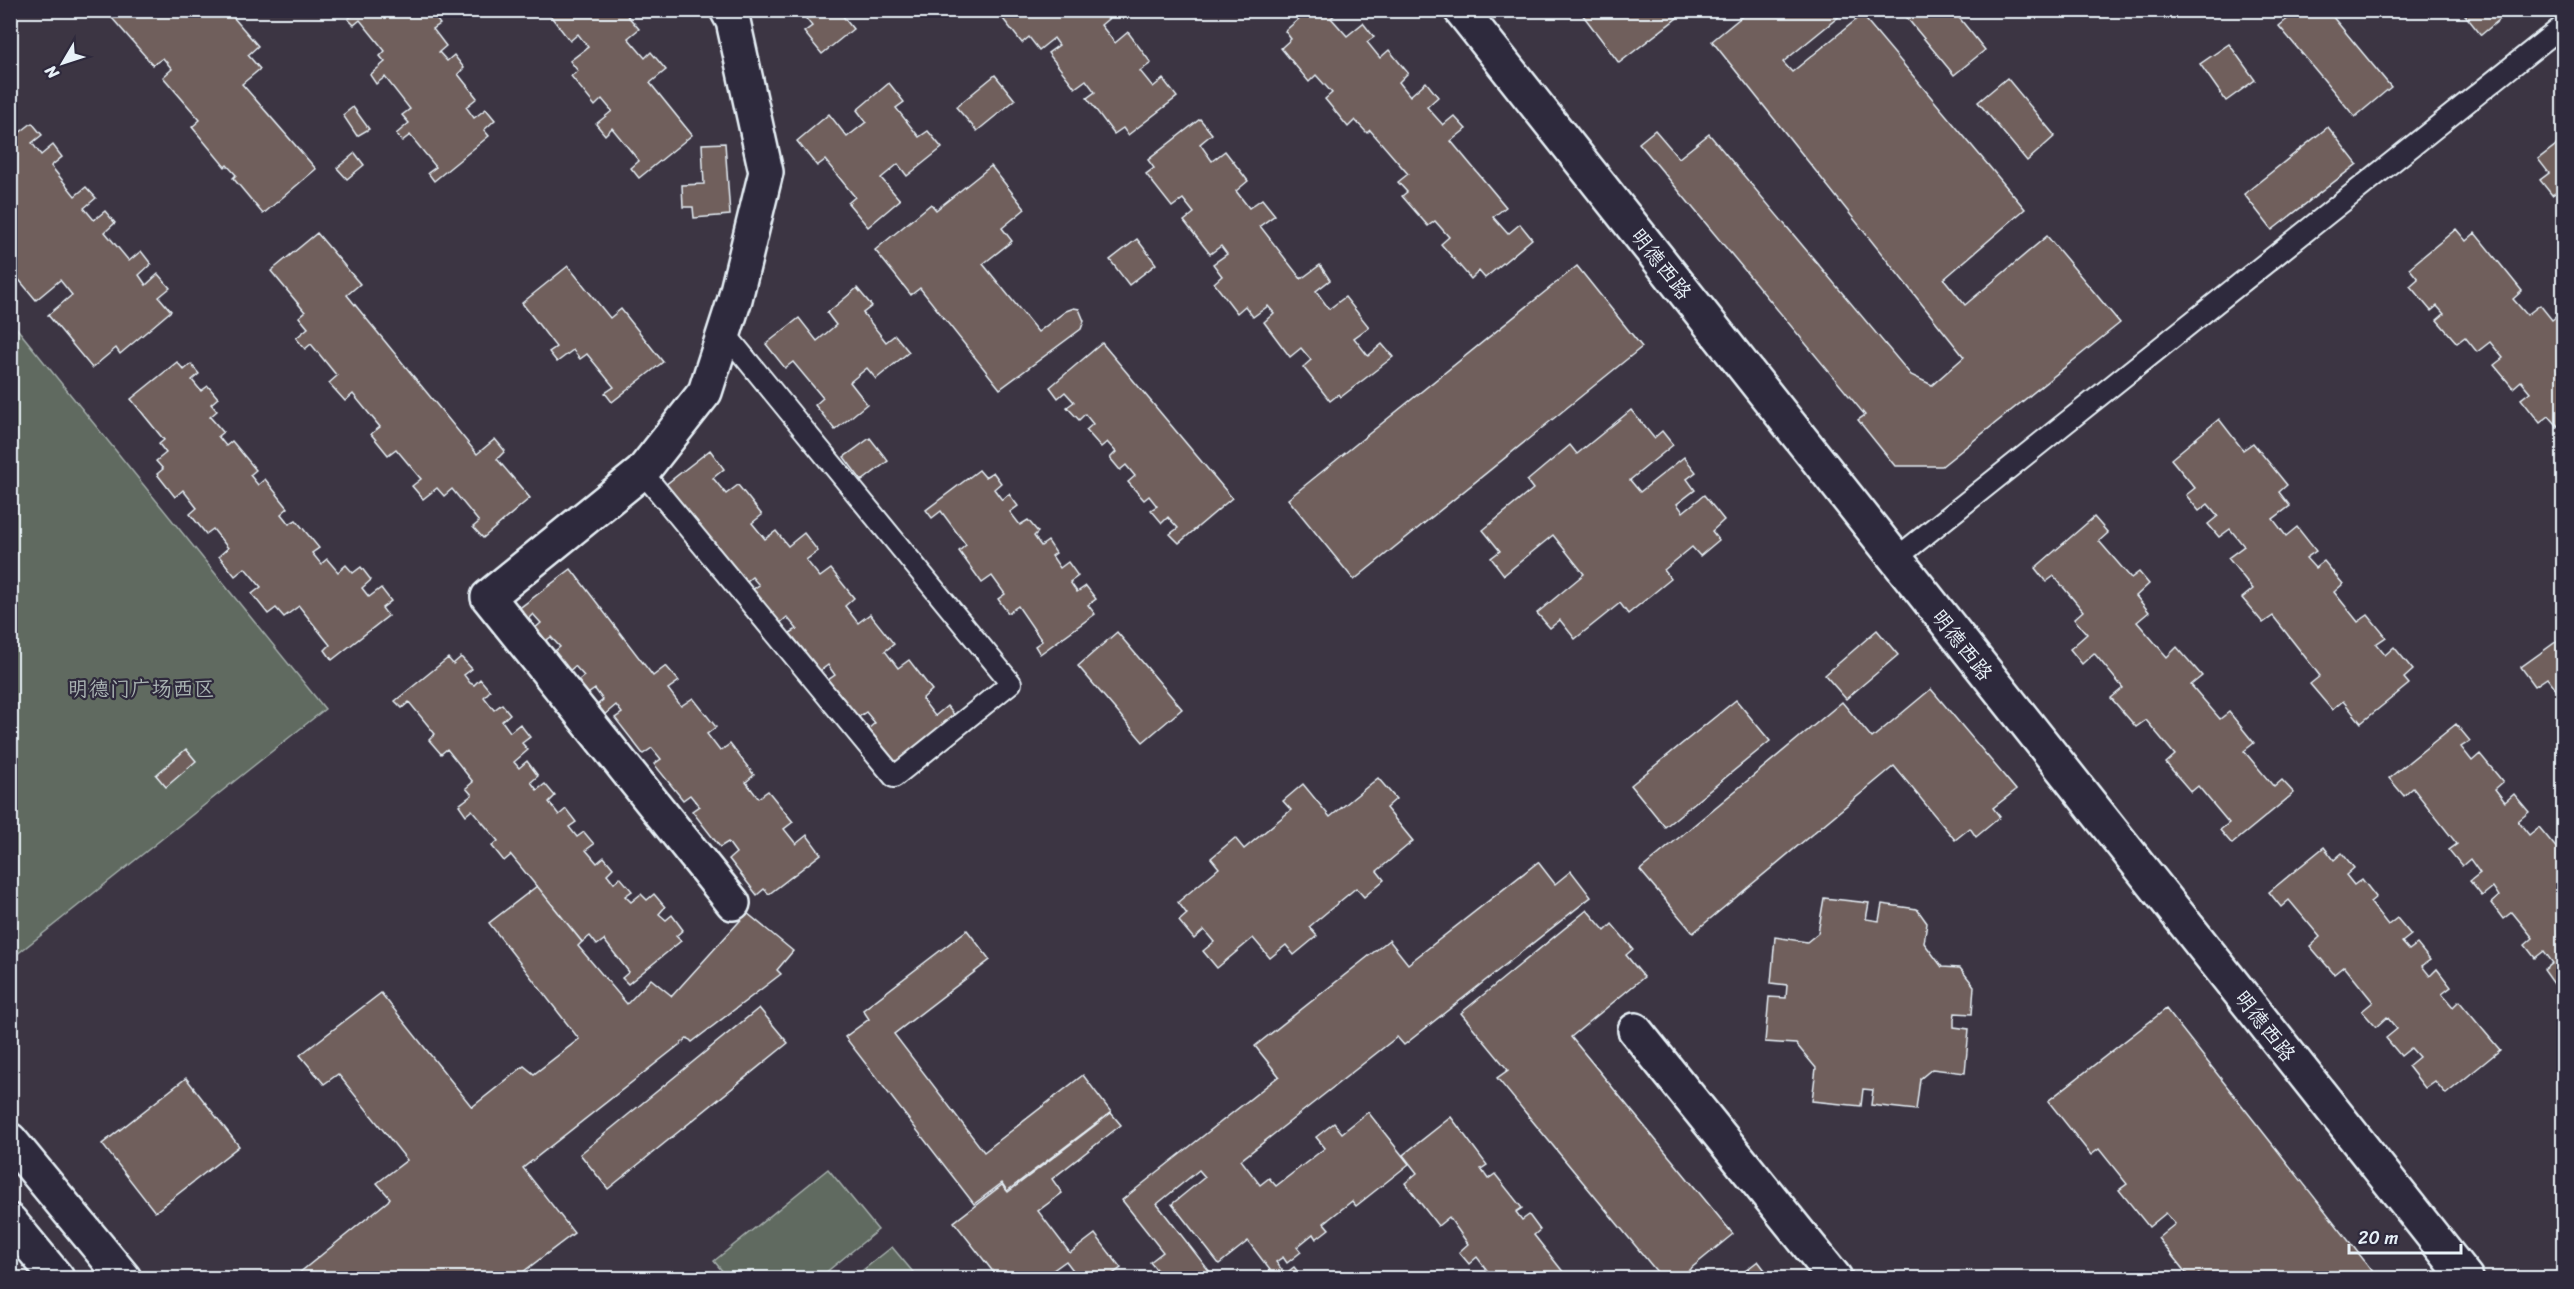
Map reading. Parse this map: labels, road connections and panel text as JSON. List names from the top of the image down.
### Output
{
  "streets": {
    "street": ["明德西路"]
  },
  "parks": ["明德门广场西区"],
  "scale_bar": "20 m",
  "north": "bottom left"
}
